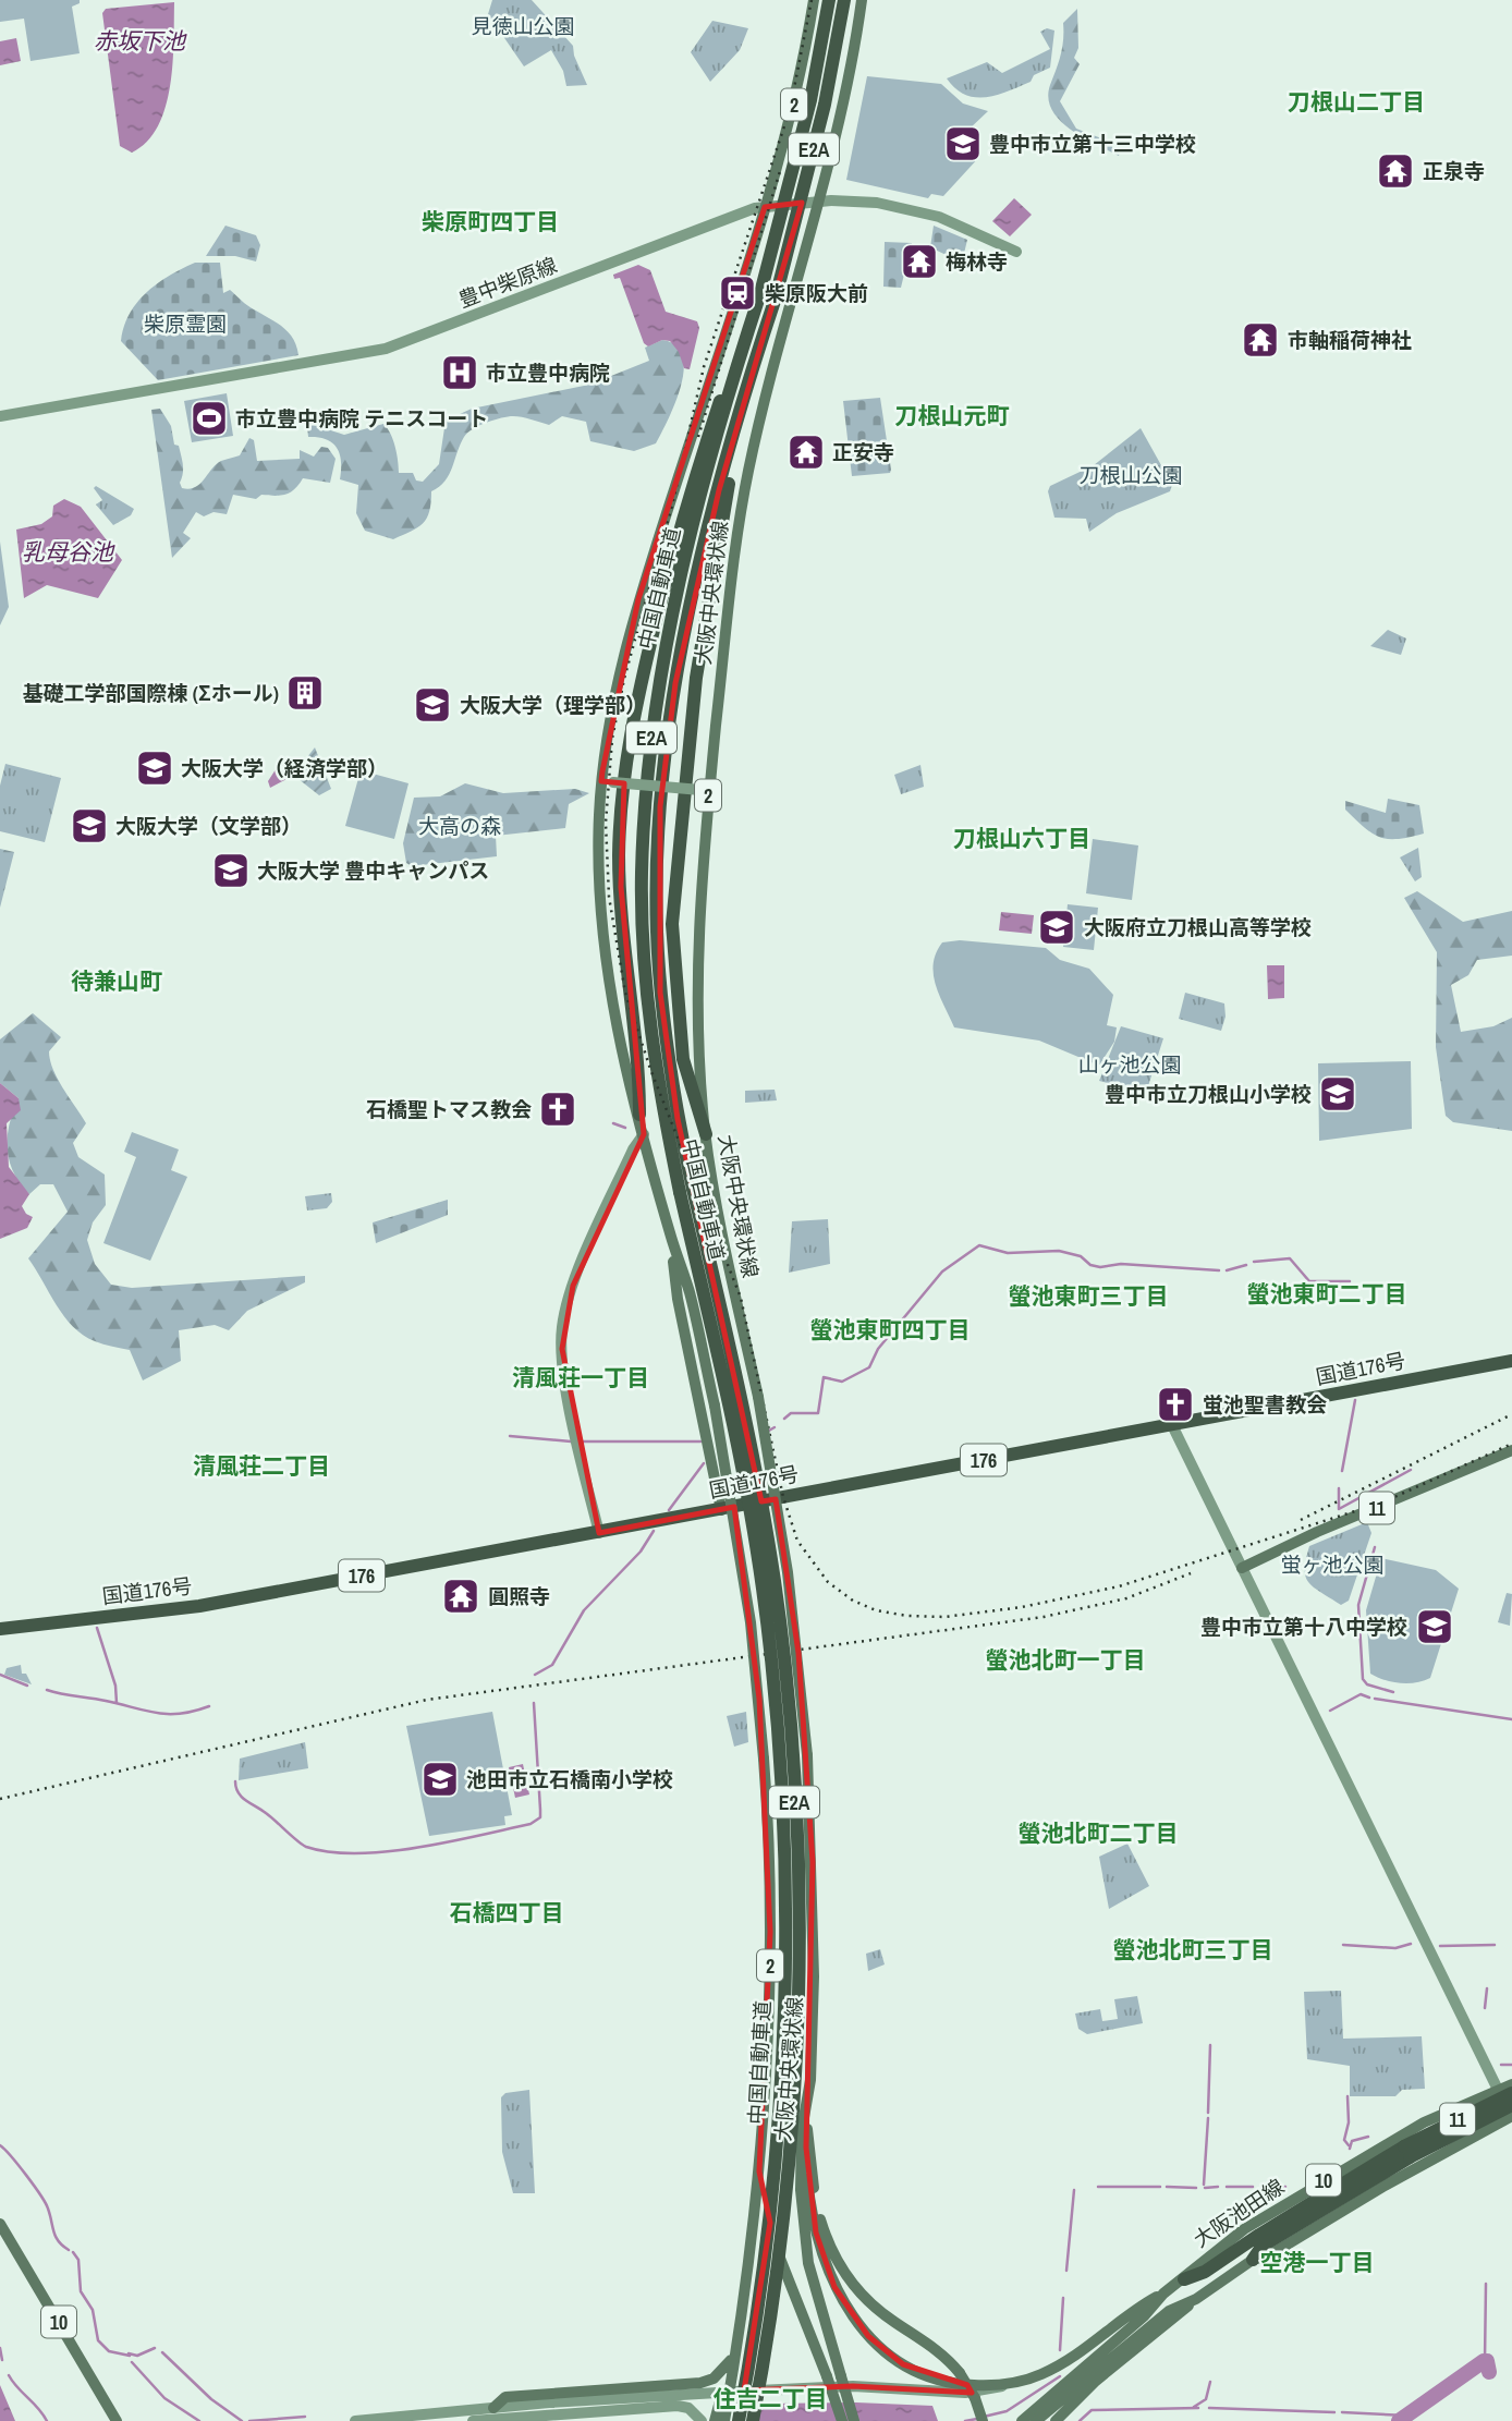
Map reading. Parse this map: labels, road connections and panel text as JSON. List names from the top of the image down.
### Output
{
  "streets": {
    "highway": [
      "E2A",
      "中国自動車道",
      "国道176号",
      "176",
      "11"
    ],
    "main road": [
      "2",
      "大阪中央環状線",
      "10",
      "大阪池田線"
    ],
    "street": ["豊中柴原線"]
  },
  "crossings": [
    ["2", "大阪中央環状線"],
    ["豊中柴原線", "大阪中央環状線"],
    ["11", "10"],
    ["11", "大阪池田線"]
  ],
  "districts": [
    "刀根山二丁目",
    "柴原町四丁目",
    "刀根山元町",
    "刀根山六丁目",
    "待兼山町",
    "螢池東町二丁目",
    "螢池東町三丁目",
    "螢池東町四丁目",
    "清風荘一丁目",
    "清風荘二丁目",
    "螢池北町一丁目",
    "螢池北町二丁目",
    "石橋四丁目",
    "螢池北町三丁目",
    "空港一丁目",
    "住吉二丁目"
  ],
  "water": ["赤坂下池", "乳母谷池"],
  "parks": [
    "見徳山公園",
    "柴原霊園",
    "刀根山公園",
    "大高の森",
    "山ヶ池公園",
    "蛍ヶ池公園"
  ],
  "places": {
    "school or university": [
      "豊中市立第十三中学校",
      "大阪大学（理学部）",
      "大阪大学（経済学部）",
      "大阪大学（文学部）",
      "大阪大学 豊中キャンパス",
      "大阪府立刀根山高等学校",
      "豊中市立刀根山小学校",
      "豊中市立第十八中学校",
      "池田市立石橋南小学校"
    ],
    "temple": [
      "正泉寺",
      "梅林寺",
      "市軸稲荷神社",
      "正安寺",
      "圓照寺"
    ],
    "station": ["柴原阪大前"],
    "hospital": ["市立豊中病院"],
    "sports": ["市立豊中病院 テニスコート"],
    "building": ["基礎工学部国際棟 (Σホール)"],
    "church": ["石橋聖トマス教会", "蛍池聖書教会"]
  }
}
